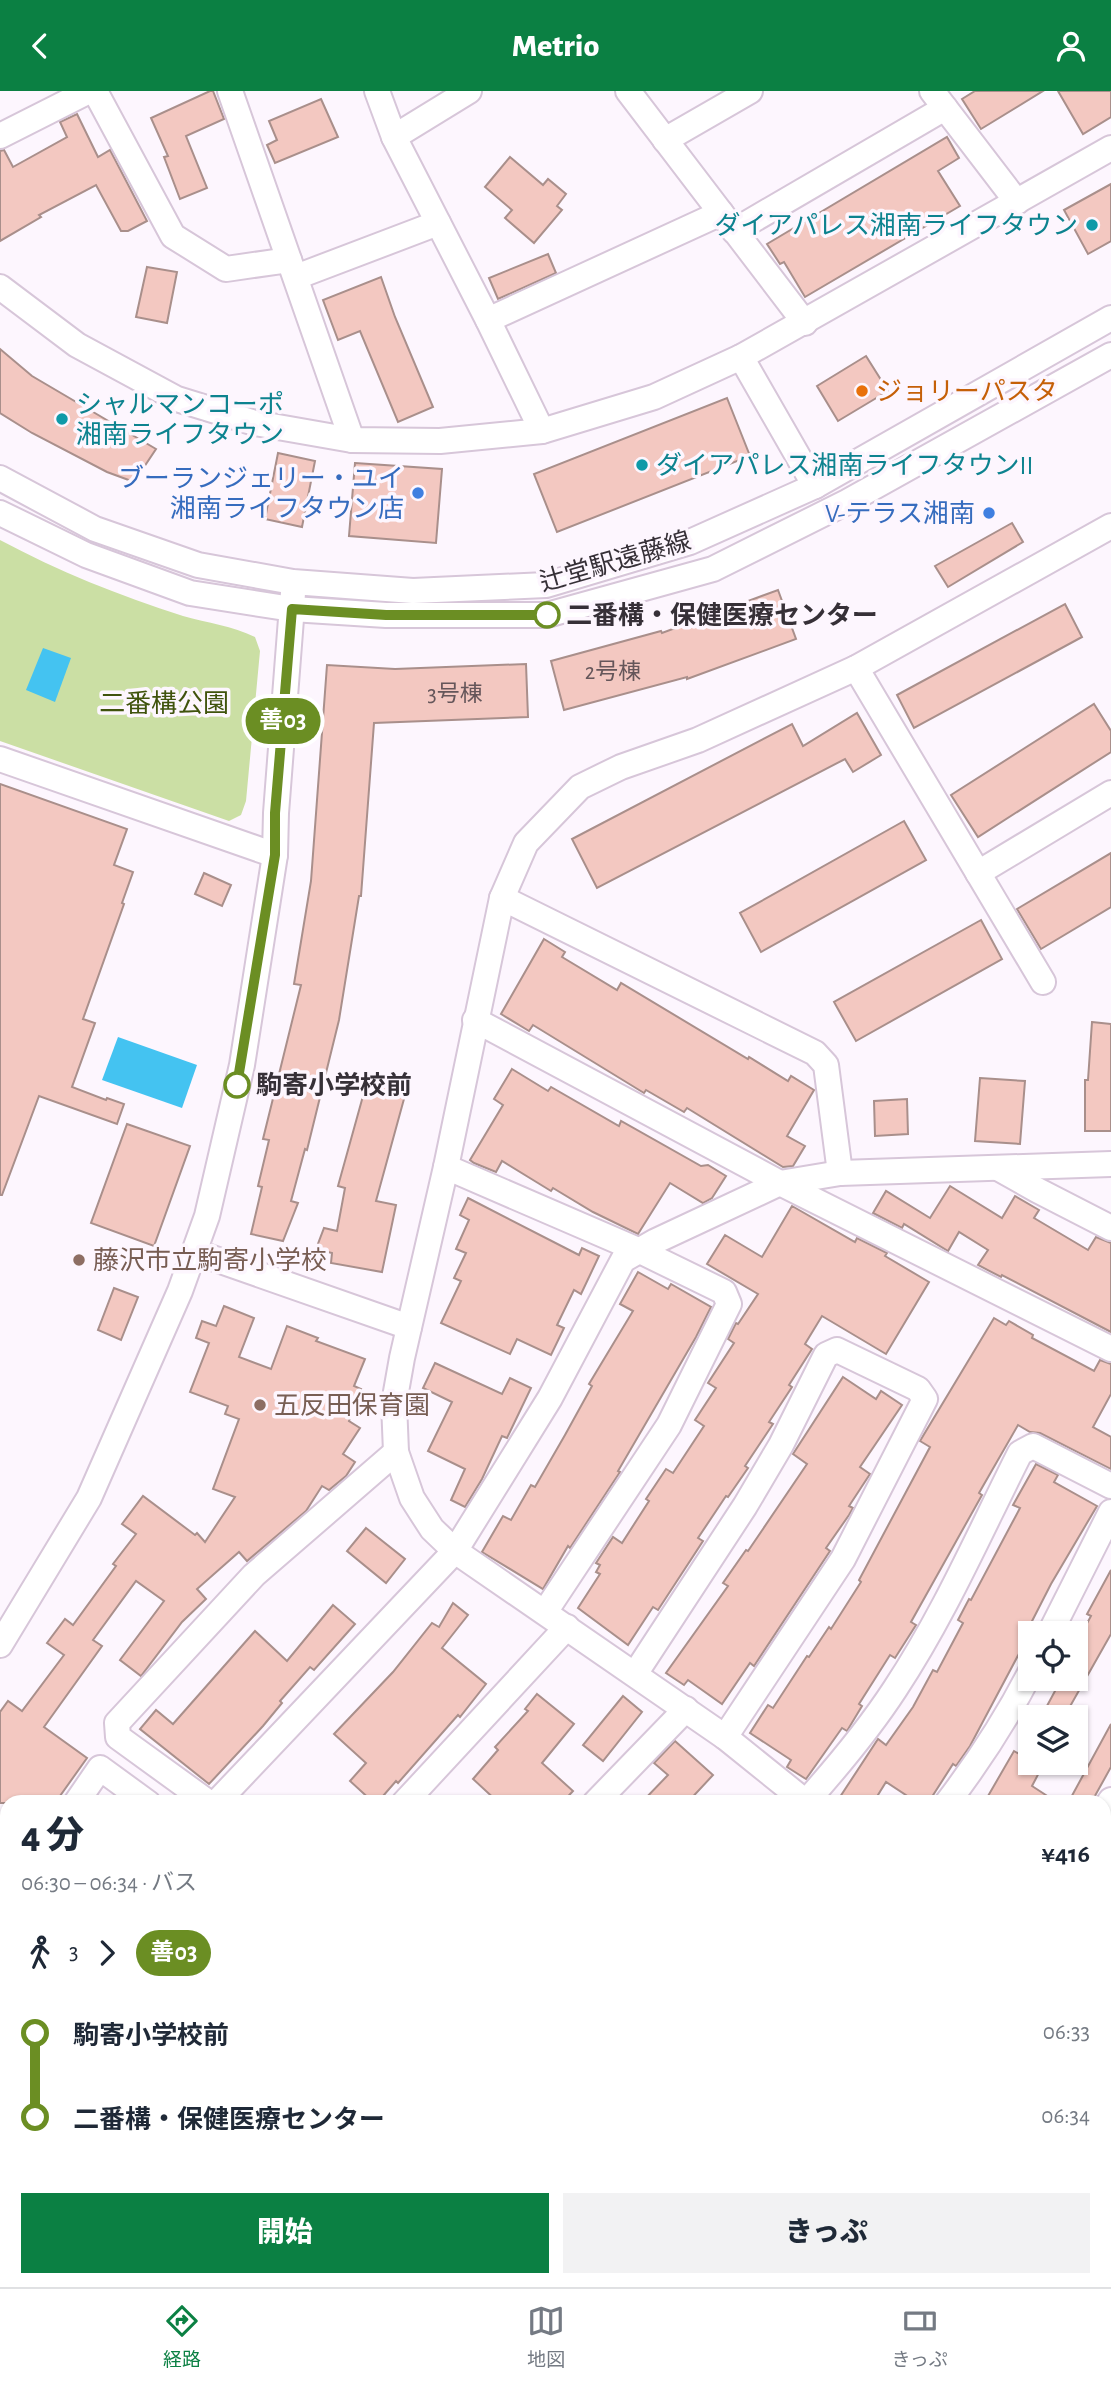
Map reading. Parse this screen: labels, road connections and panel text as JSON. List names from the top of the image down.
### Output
{
  "streets": {
    "street": ["辻堂駅遠藤線"]
  },
  "parks": ["二番構公園"],
  "places": [
    "ダイアパレス湘南ライフタウン",
    "ジョリーパスタ",
    "シャルマンコーポ 湘南ライフタウン",
    "ダイアパレス湘南ライフタウンII",
    "ブーランジェリー・ユイ 湘南ライフタウン店",
    "V-テラス湘南",
    "二番構・保健医療センター",
    "駒寄小学校前",
    "藤沢市立駒寄小学校",
    "五反田保育園"
  ],
  "lines": ["bus line 善03"],
  "house_numbers": ["2号棟", "3号棟"],
  "page": {
    "header": "Metrio",
    "on_map": "善03",
    "heading": ["4 分", "06:30 – 06:34 · バス", "¥416"],
    "legs": ["3", "善03"],
    "list": [
      {
        "name": "駒寄小学校前",
        "value": "06:33"
      },
      {
        "name": "二番構・保健医療センター",
        "value": "06:34"
      }
    ],
    "buttons": ["開始", "きっぷ"],
    "tabs": ["経路", "地図", "きっぷ"]
  }
}
